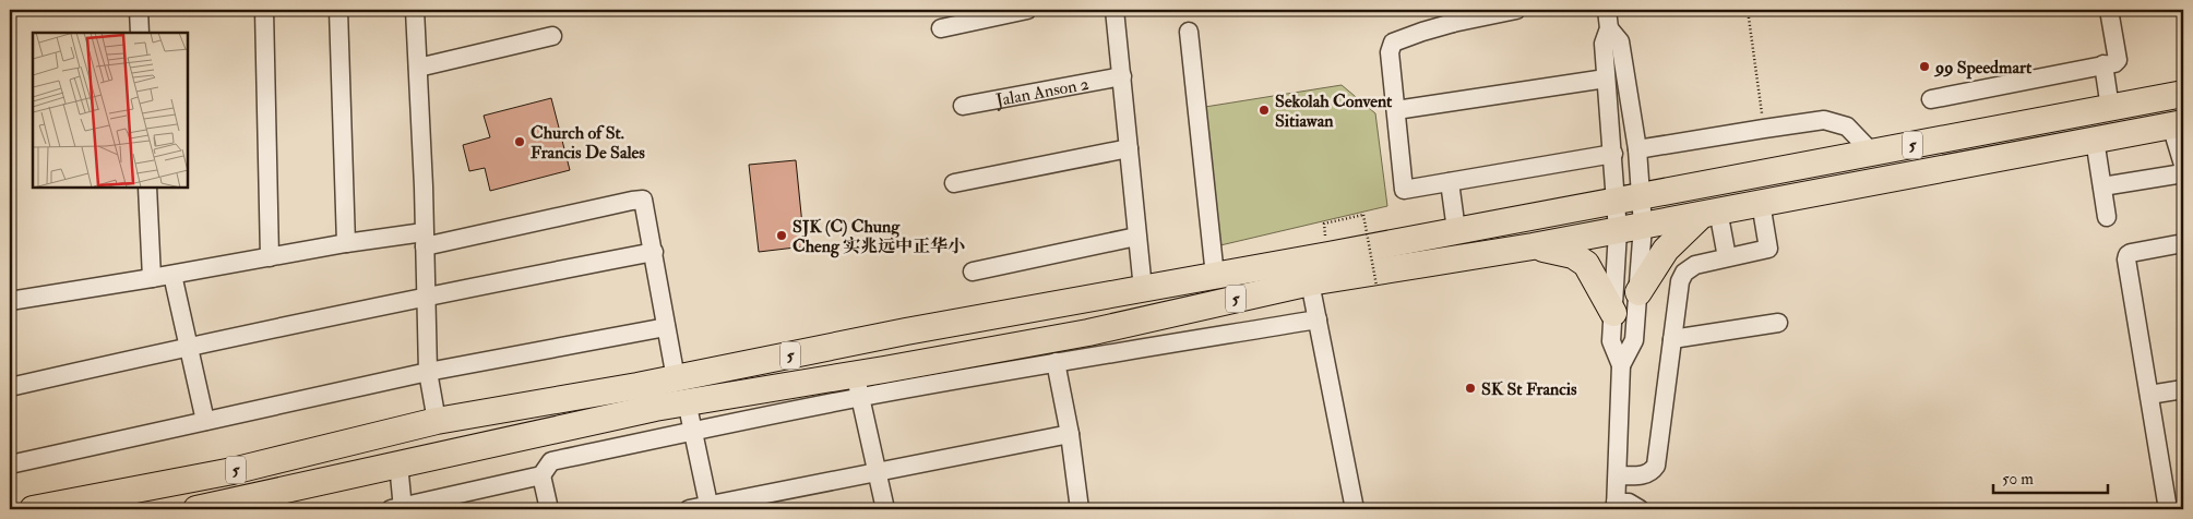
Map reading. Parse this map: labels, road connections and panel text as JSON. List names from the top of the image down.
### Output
{
  "streets": {
    "highway": ["5"],
    "street": ["Jalan Anson 2"]
  },
  "places": [
    "99 Speedmart",
    "Sekolah Convent Sitiawan",
    "Church of St. Francis De Sales",
    "SJK (C) Chung Cheng 实兆远中正华小",
    "SK St Francis"
  ],
  "scale_bar": "50 m"
}
